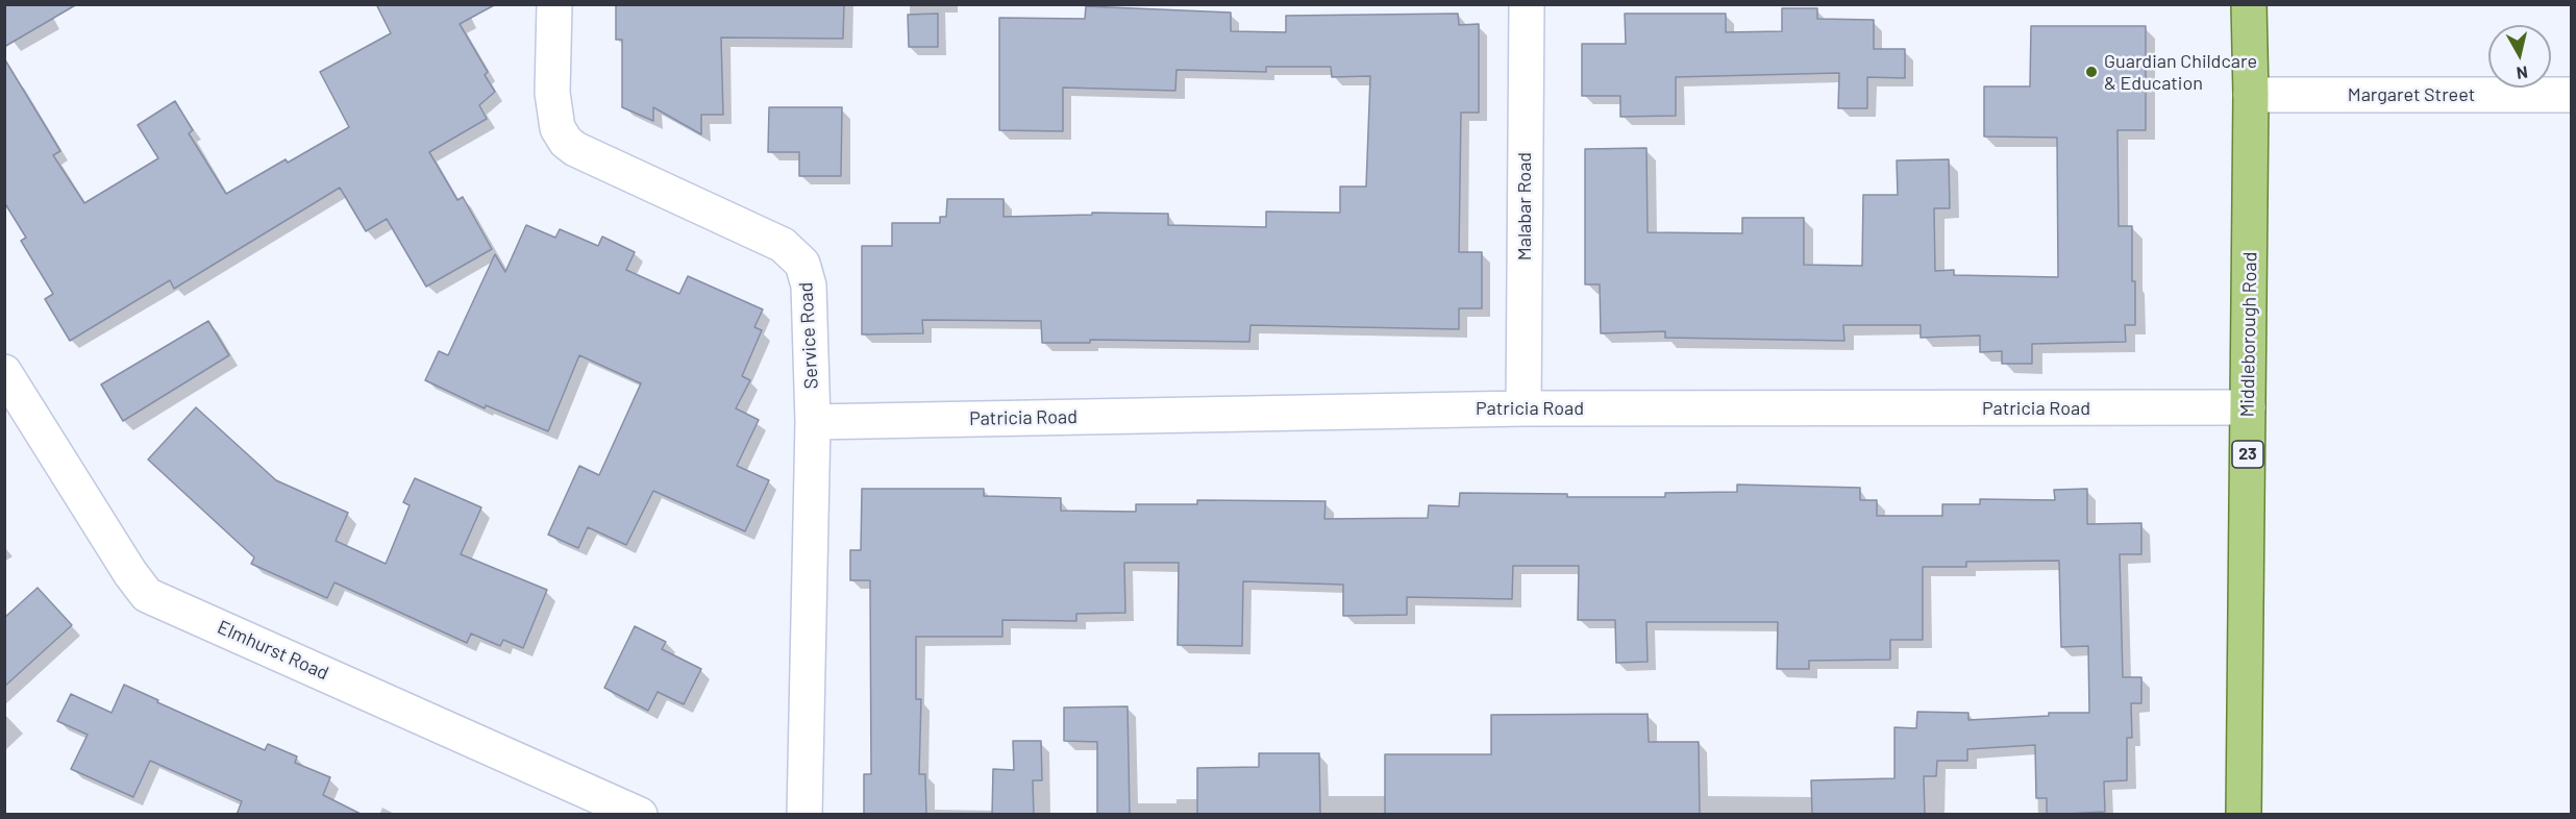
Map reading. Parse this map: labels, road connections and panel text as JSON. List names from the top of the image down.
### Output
{
  "streets": {
    "main road": ["Middleborough Road", "23"],
    "street": [
      "Margaret Street",
      "Malabar Road",
      "Service Road",
      "Patricia Road",
      "Elmhurst Road"
    ]
  },
  "crossings": [
    ["Margaret Street", "Middleborough Road"],
    ["Malabar Road", "Patricia Road"],
    ["Middleborough Road", "Patricia Road"],
    ["Service Road", "Patricia Road"]
  ],
  "places": ["Guardian Childcare & Education"],
  "north": "bottom"
}
